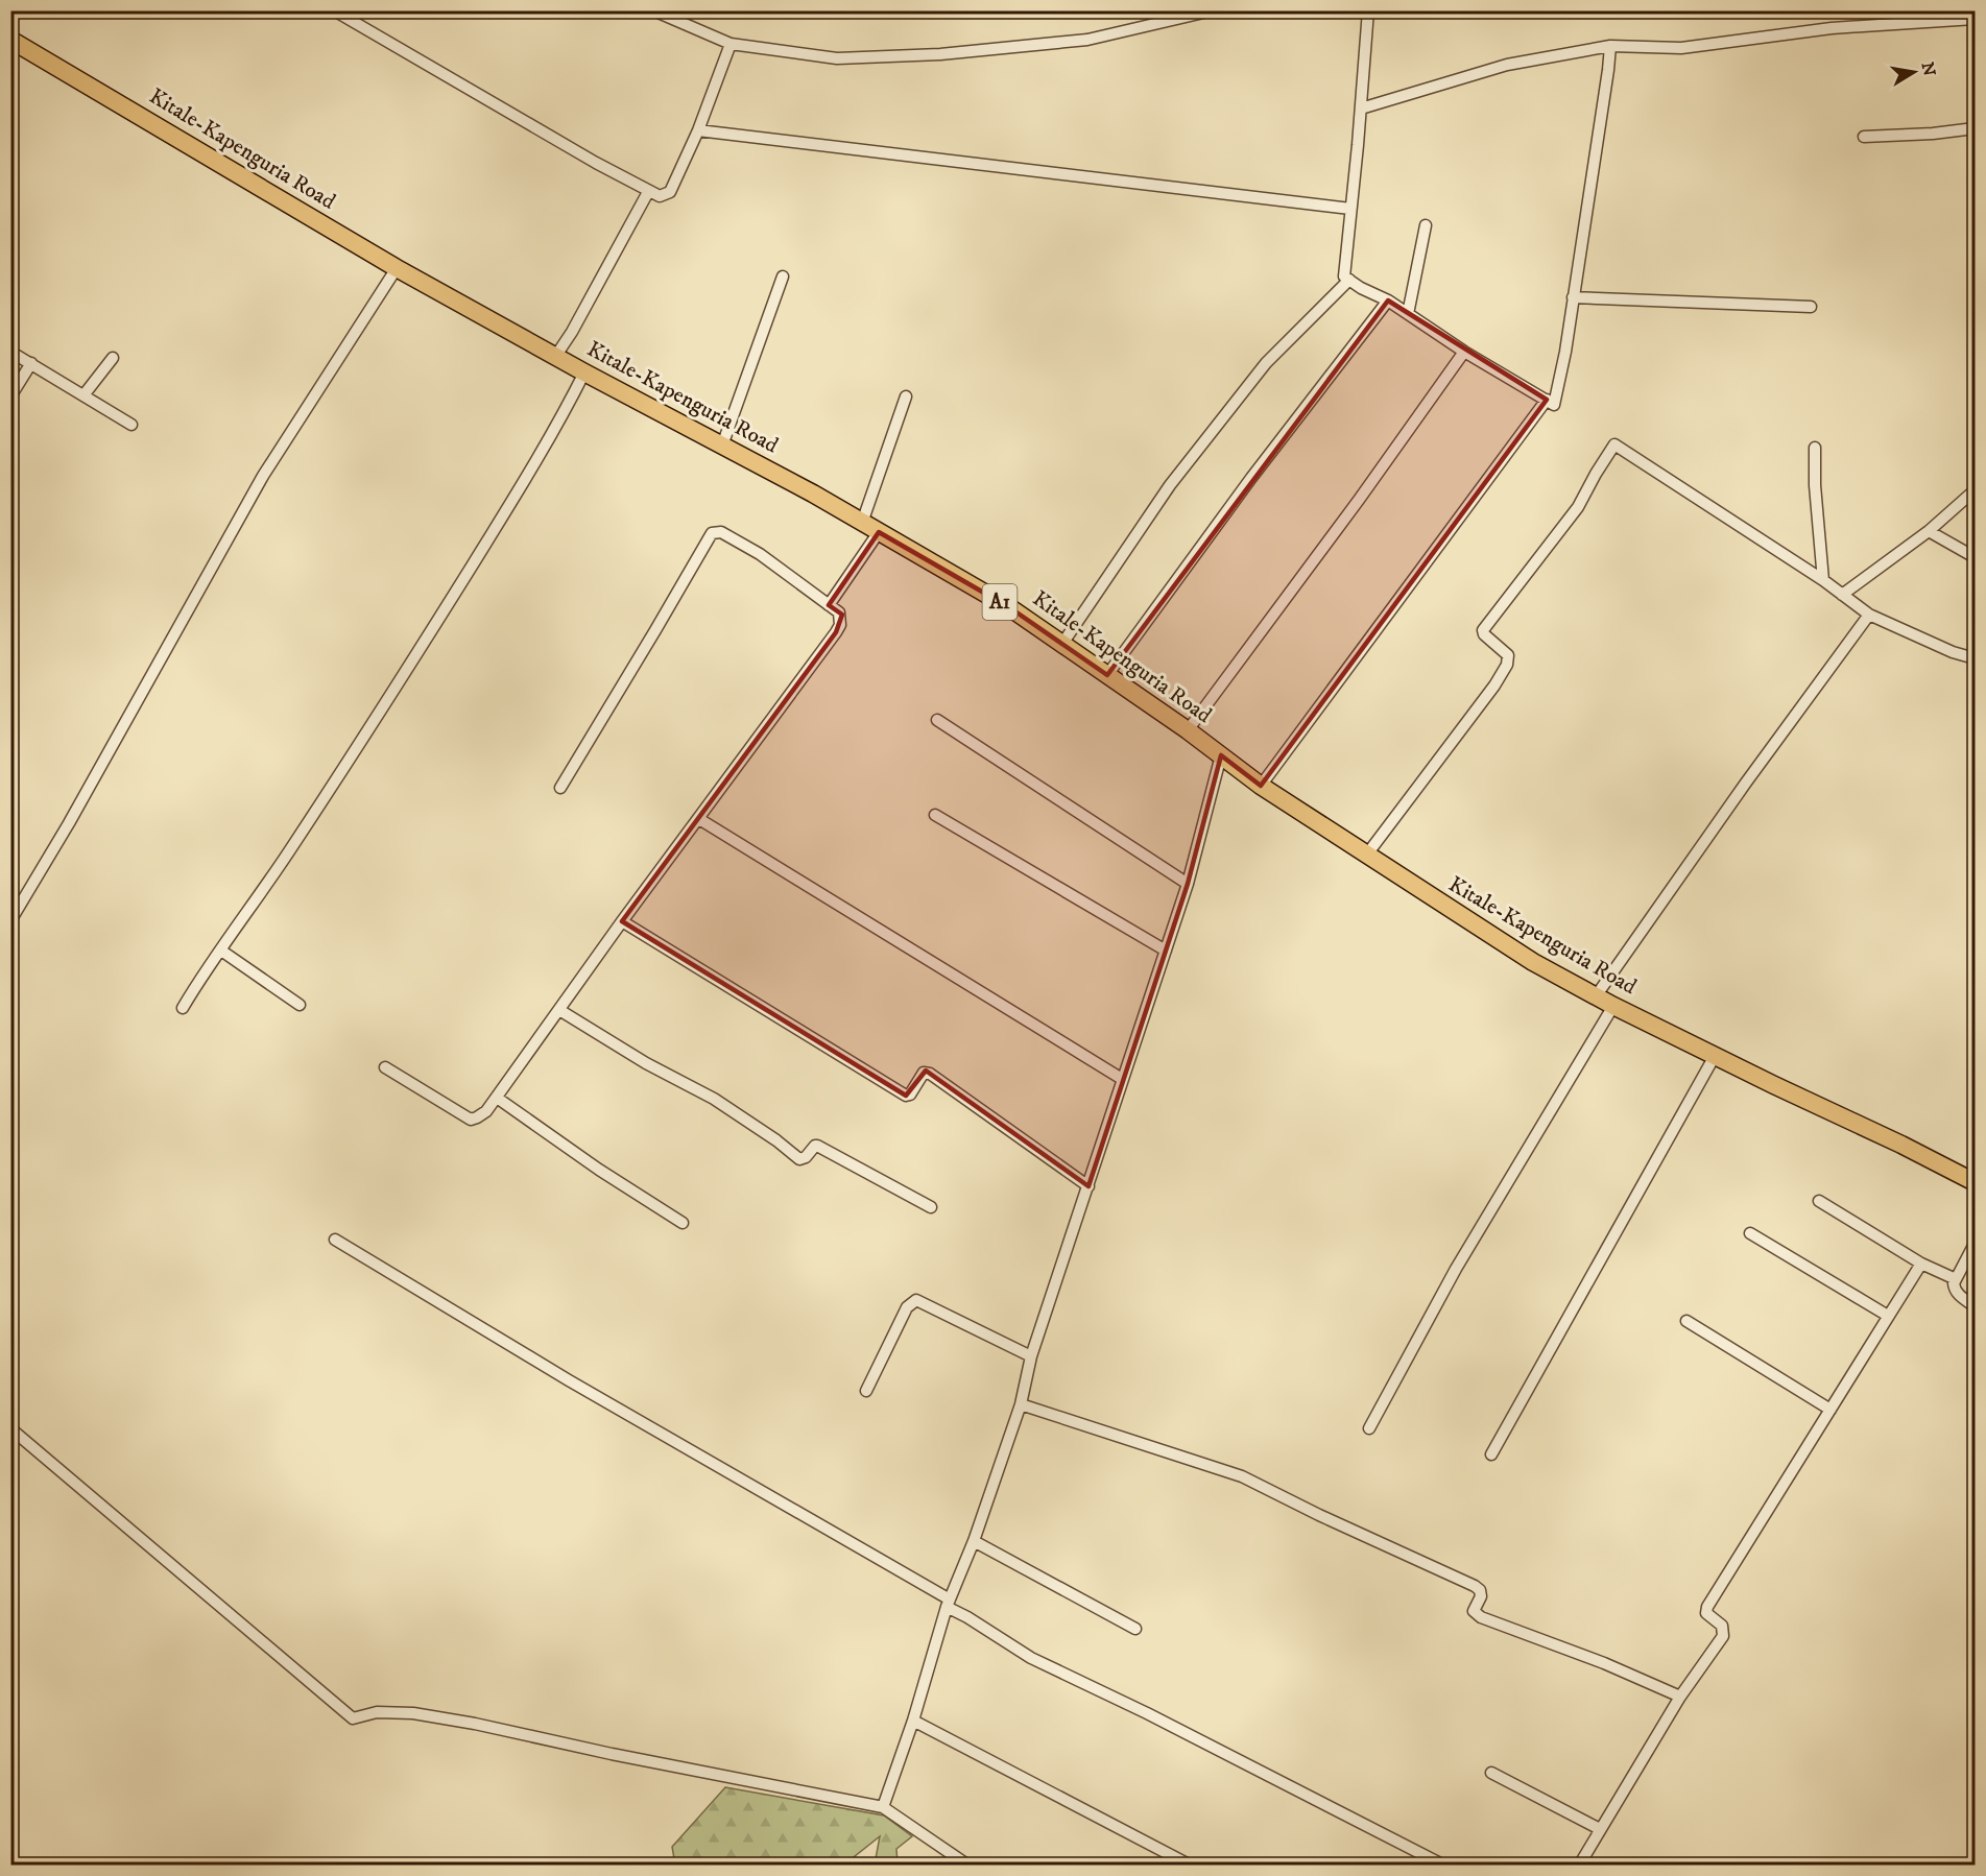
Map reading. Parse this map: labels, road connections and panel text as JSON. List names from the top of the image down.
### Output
{
  "streets": {
    "highway": ["Kitale-Kapenguria Road", "A1"]
  },
  "north": "right"
}
